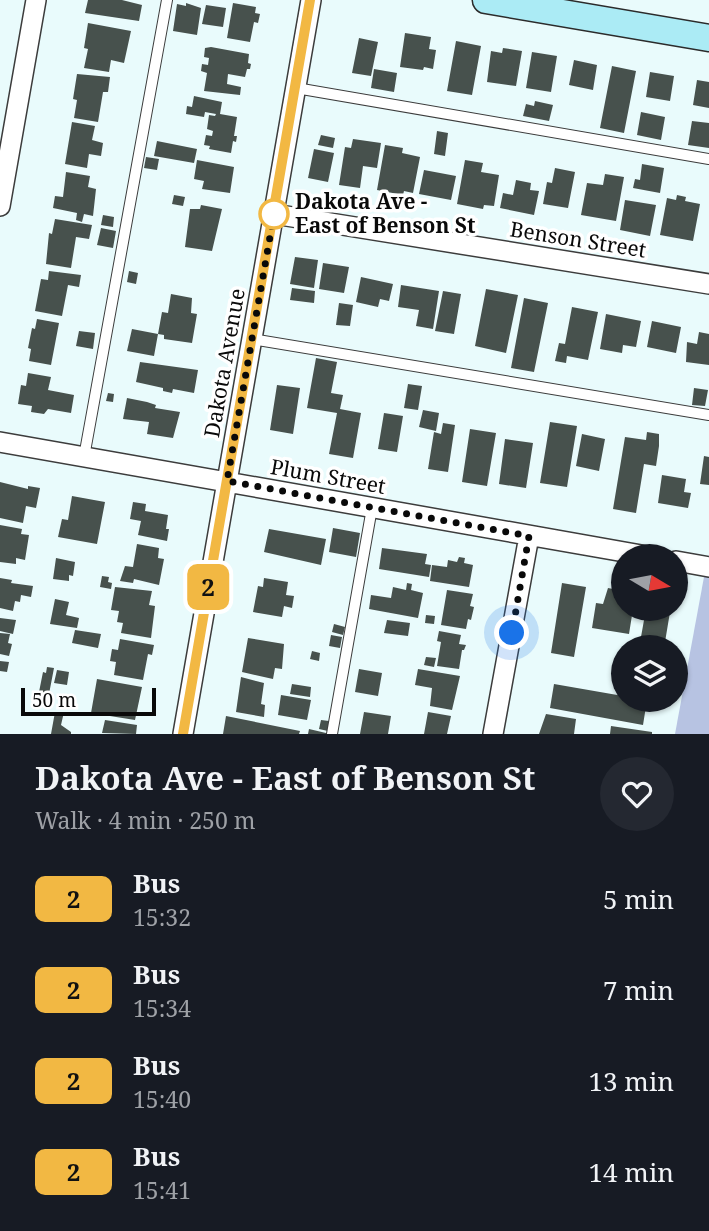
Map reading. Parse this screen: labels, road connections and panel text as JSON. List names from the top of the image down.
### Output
{
  "streets": {
    "street": ["Benson Street", "Dakota Avenue", "Plum Street"]
  },
  "crossings": [
    ["Benson Street", "Dakota Avenue"],
    ["Dakota Avenue", "Plum Street"]
  ],
  "places": ["Dakota Ave - East of Benson St"],
  "lines": ["bus line 2"],
  "scale_bar": "50 m",
  "north": "right",
  "page": {
    "on_map": "2",
    "scale": "50 m",
    "heading": ["Dakota Ave - East of Benson St", "Walk · 4 min · 250 m"],
    "list": [
      {
        "mark": "2",
        "name": "Bus",
        "note": "15:32",
        "value": "5 min"
      },
      {
        "mark": "2",
        "name": "Bus",
        "note": "15:34",
        "value": "7 min"
      },
      {
        "mark": "2",
        "name": "Bus",
        "note": "15:40",
        "value": "13 min"
      },
      {
        "mark": "2",
        "name": "Bus",
        "note": "15:41",
        "value": "14 min"
      }
    ]
  }
}
